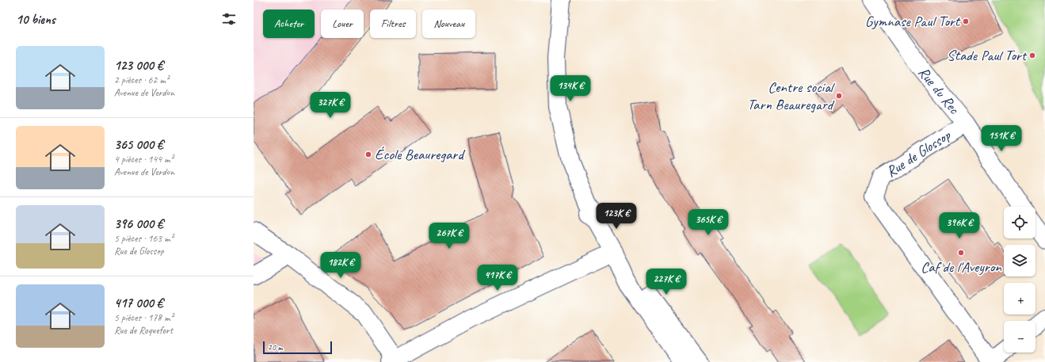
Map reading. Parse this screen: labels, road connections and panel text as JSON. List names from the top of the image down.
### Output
{
  "streets": {
    "street": ["Rue du Rec", "Rue de Glossop"]
  },
  "crossings": [
    ["Rue du Rec", "Rue de Glossop"]
  ],
  "places": [
    "Gymnase Paul Tort",
    "Stade Paul Tort",
    "Centre social Tarn Beauregard",
    "École Beauregard",
    "Caf de l'Aveyron"
  ],
  "scale_bar": "20 m",
  "page": {
    "heading": "10 biens",
    "chip": [
      "Acheter",
      "Louer",
      "Filtres",
      "Nouveau"
    ],
    "list": [
      {
        "name": "123 000 €",
        "note": "2 pièces · 62 m² · Avenue de Verdun"
      },
      {
        "name": "365 000 €",
        "note": "4 pièces · 144 m² · Avenue de Verdun"
      },
      {
        "name": "396 000 €",
        "note": "5 pièces · 163 m² · Rue de Glossop"
      },
      {
        "name": "417 000 €",
        "note": "5 pièces · 178 m² · Rue de Roquefort"
      }
    ],
    "price": [
      "134K €",
      "327K €",
      "151K €",
      "123K €",
      "365K €",
      "396K €",
      "267K €",
      "182K €",
      "417K €",
      "227K €"
    ],
    "map_buttons": ["+", "−"],
    "scale": "20 m"
  }
}
